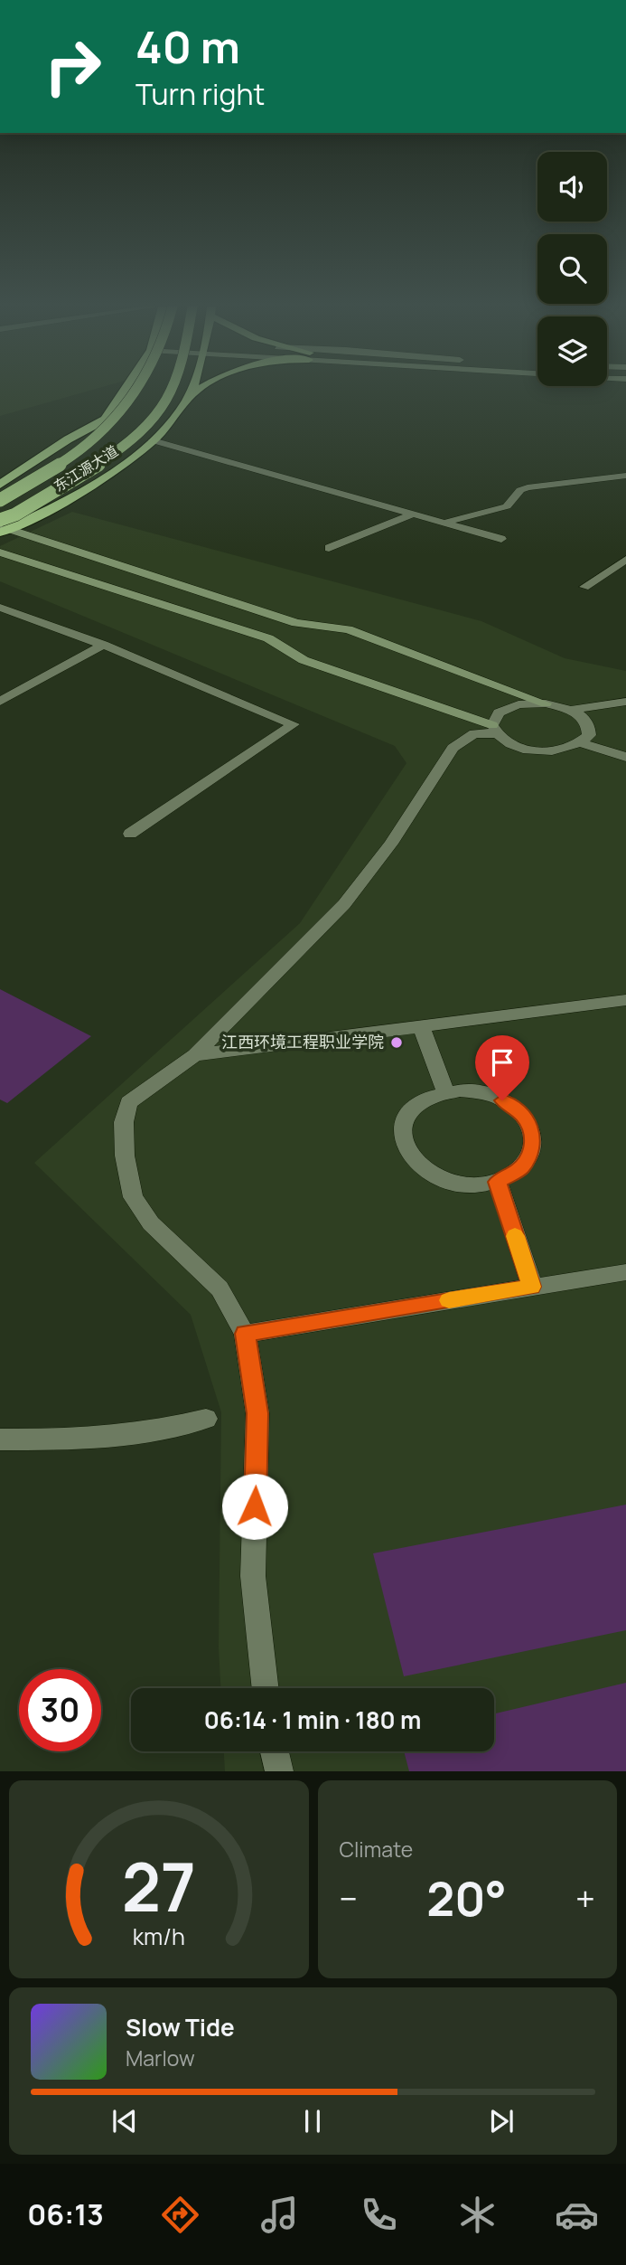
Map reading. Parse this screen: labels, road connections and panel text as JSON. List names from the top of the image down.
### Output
{
  "streets": {
    "highway": ["东江源大道"]
  },
  "places": ["江西环境工程职业学院"],
  "page": {
    "turn": ["40 m", "Turn right"],
    "limit": "30",
    "trip": "06:14 · 1 min · 180 m",
    "tile": "Climate",
    "heat": ["−", "20°", "+"],
    "song": ["Slow Tide", "Marlow"],
    "tabs": "06:13",
    "gauge": ["27", "km/h"]
  }
}
